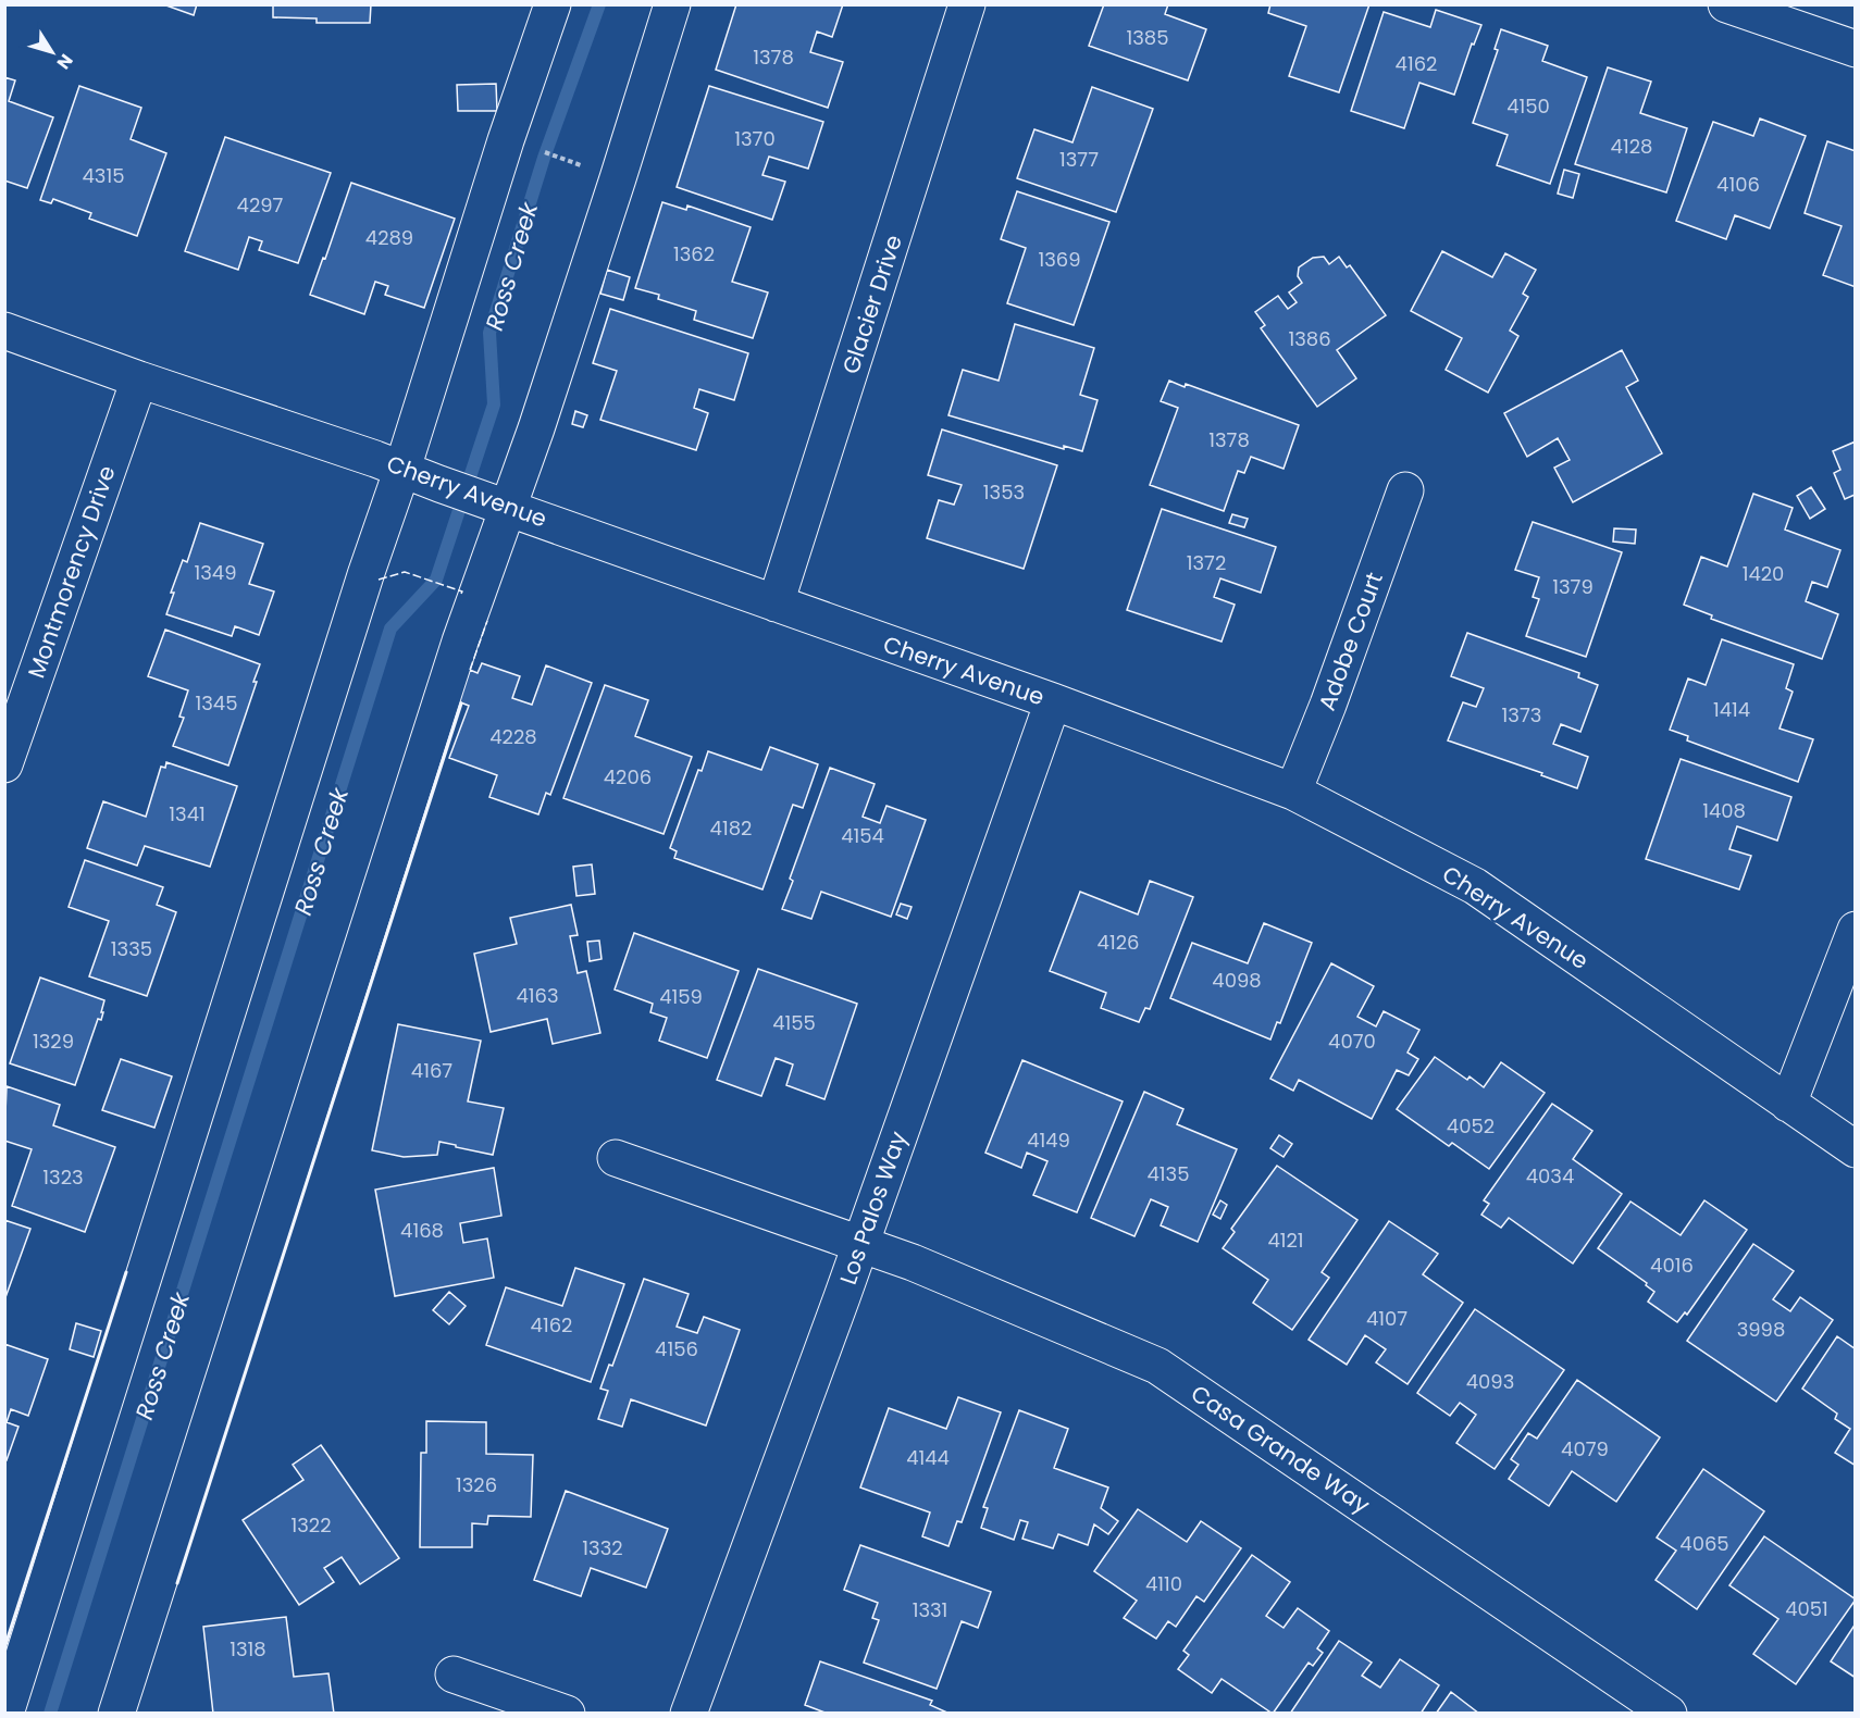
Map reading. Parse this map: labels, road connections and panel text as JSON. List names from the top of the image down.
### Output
{
  "streets": {
    "street": [
      "Glacier Drive",
      "Cherry Avenue",
      "Montmorency Drive",
      "Adobe Court",
      "Los Palos Way",
      "Casa Grande Way"
    ]
  },
  "crossings": [
    ["Glacier Drive", "Cherry Avenue"],
    ["Cherry Avenue", "Montmorency Drive"],
    ["Cherry Avenue", "Adobe Court"],
    ["Cherry Avenue", "Los Palos Way"],
    ["Los Palos Way", "Casa Grande Way"]
  ],
  "water": ["Ross Creek"],
  "house_numbers": [
    "1385",
    "1378",
    "4162",
    "4150",
    "1370",
    "4128",
    "1377",
    "4315",
    "4106",
    "4297",
    "4289",
    "1362",
    "1369",
    "1386",
    "1378",
    "1353",
    "1372",
    "1349",
    "1420",
    "1379",
    "1345",
    "1414",
    "1373",
    "4228",
    "4206",
    "1408",
    "1341",
    "4182",
    "4154",
    "4126",
    "1335",
    "4098",
    "4163",
    "4159",
    "4155",
    "1329",
    "4070",
    "4167",
    "4052",
    "4149",
    "4135",
    "4034",
    "1323",
    "4168",
    "4121",
    "4016",
    "4107",
    "4162",
    "3998",
    "4156",
    "4093",
    "4079",
    "4144",
    "1326",
    "1322",
    "4065",
    "1332",
    "4110",
    "4051",
    "1331",
    "1318"
  ],
  "north": "bottom right"
}
